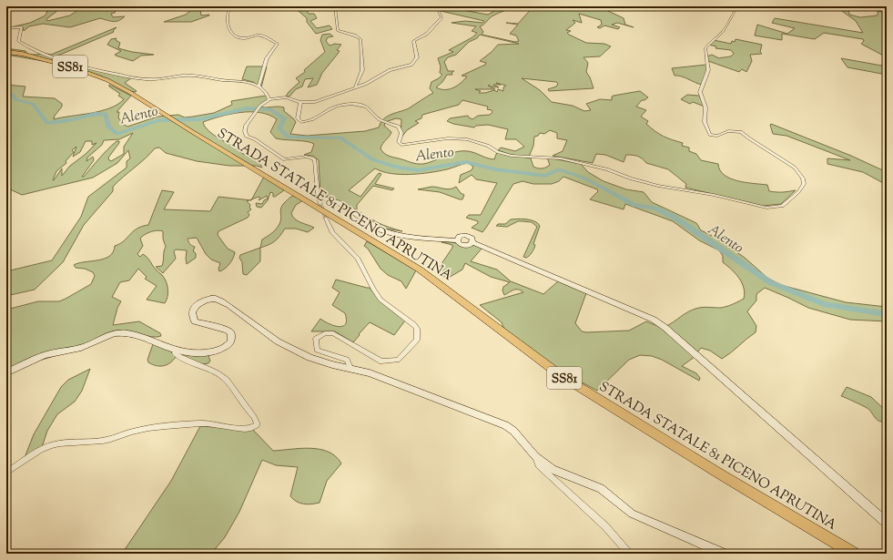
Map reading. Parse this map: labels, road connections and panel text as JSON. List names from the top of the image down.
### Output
{
  "streets": {
    "highway": ["SS81", "STRADA STATALE 81 PICENO APRUTINA"]
  },
  "water": ["Alento"]
}
